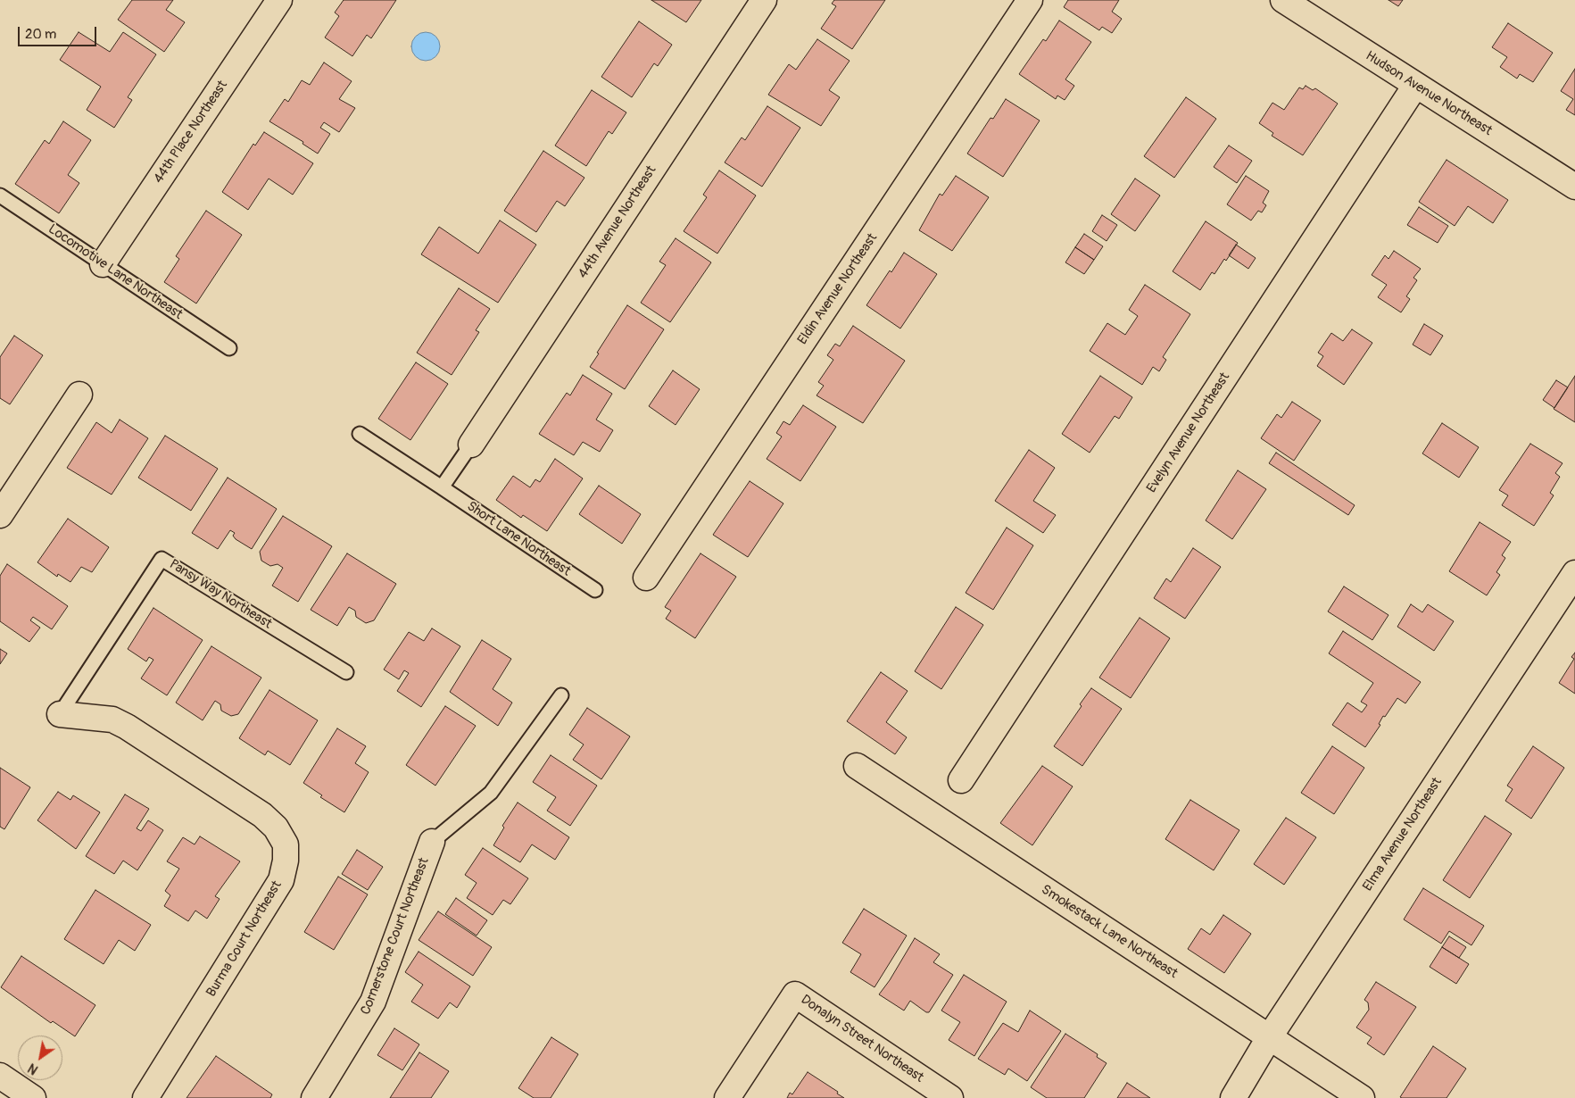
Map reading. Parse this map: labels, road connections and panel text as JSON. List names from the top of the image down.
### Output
{
  "streets": {
    "street": [
      "Hudson Avenue Northeast",
      "44th Place Northeast",
      "44th Avenue Northeast",
      "Eldin Avenue Northeast",
      "Evelyn Avenue Northeast",
      "Elma Avenue Northeast",
      "Smokestack Lane Northeast",
      "Cornerstone Court Northeast",
      "Burma Court Northeast",
      "Donalyn Street Northeast"
    ],
    "lane": ["Locomotive Lane Northeast", "Short Lane Northeast", "Pansy Way Northeast"]
  },
  "crossings": [
    ["Hudson Avenue Northeast", "Evelyn Avenue Northeast"],
    ["44th Place Northeast", "Locomotive Lane Northeast"],
    ["Pansy Way Northeast", "Burma Court Northeast"],
    ["Elma Avenue Northeast", "Smokestack Lane Northeast"]
  ],
  "scale_bar": "20 m",
  "north": "bottom left"
}
